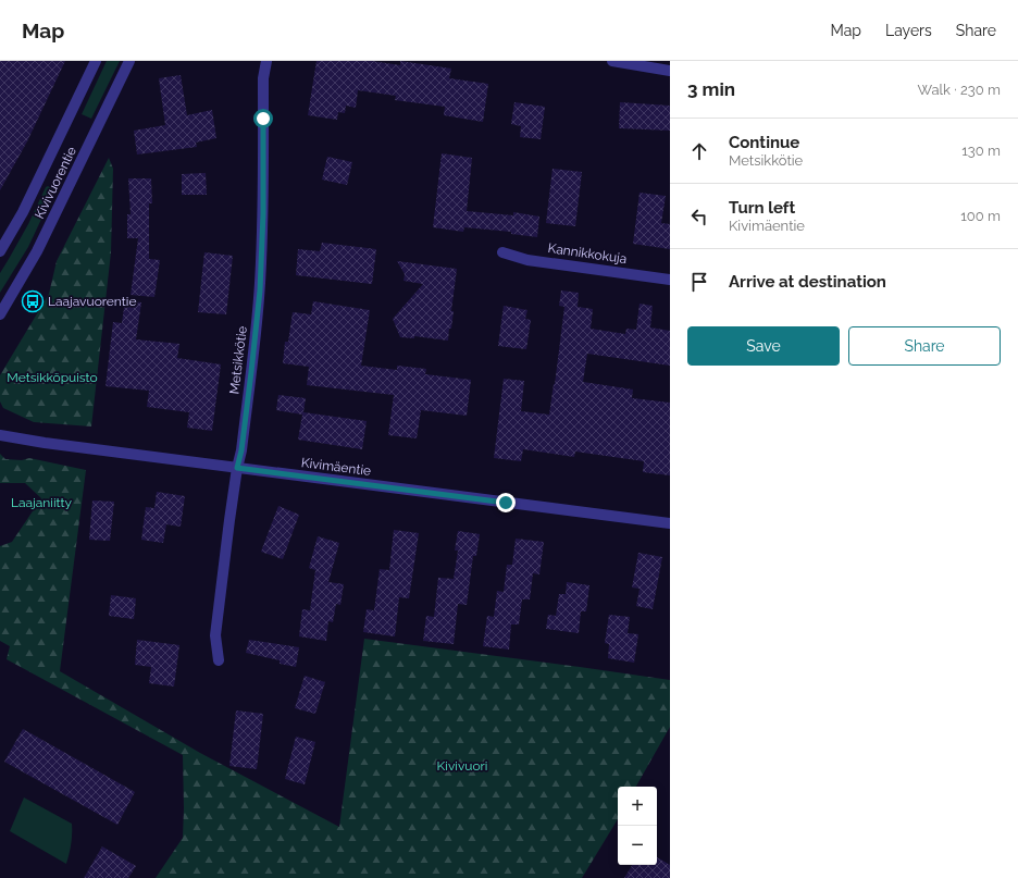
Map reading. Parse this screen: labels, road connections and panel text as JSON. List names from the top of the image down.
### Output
{
  "streets": {
    "street": [
      "Kivivuorentie",
      "Kannikkokuja",
      "Metsikkötie",
      "Kivimäentie"
    ]
  },
  "crossings": [
    ["Metsikkötie", "Kivimäentie"]
  ],
  "parks": ["Metsikköpuisto", "Laajaniitty", "Kivivuori"],
  "places": {
    "bus stop": ["Laajavuorentie"]
  },
  "page": {
    "header": "Map",
    "nav": ["Map", "Layers", "Share"],
    "heading": ["3 min", "Walk · 230 m"],
    "list": [
      ["Continue", "Metsikkötie", "130 m"],
      ["Turn left", "Kivimäentie", "100 m"],
      "Arrive at destination"
    ],
    "buttons": ["Save", "Share"],
    "map_buttons": ["+", "−"]
  }
}
